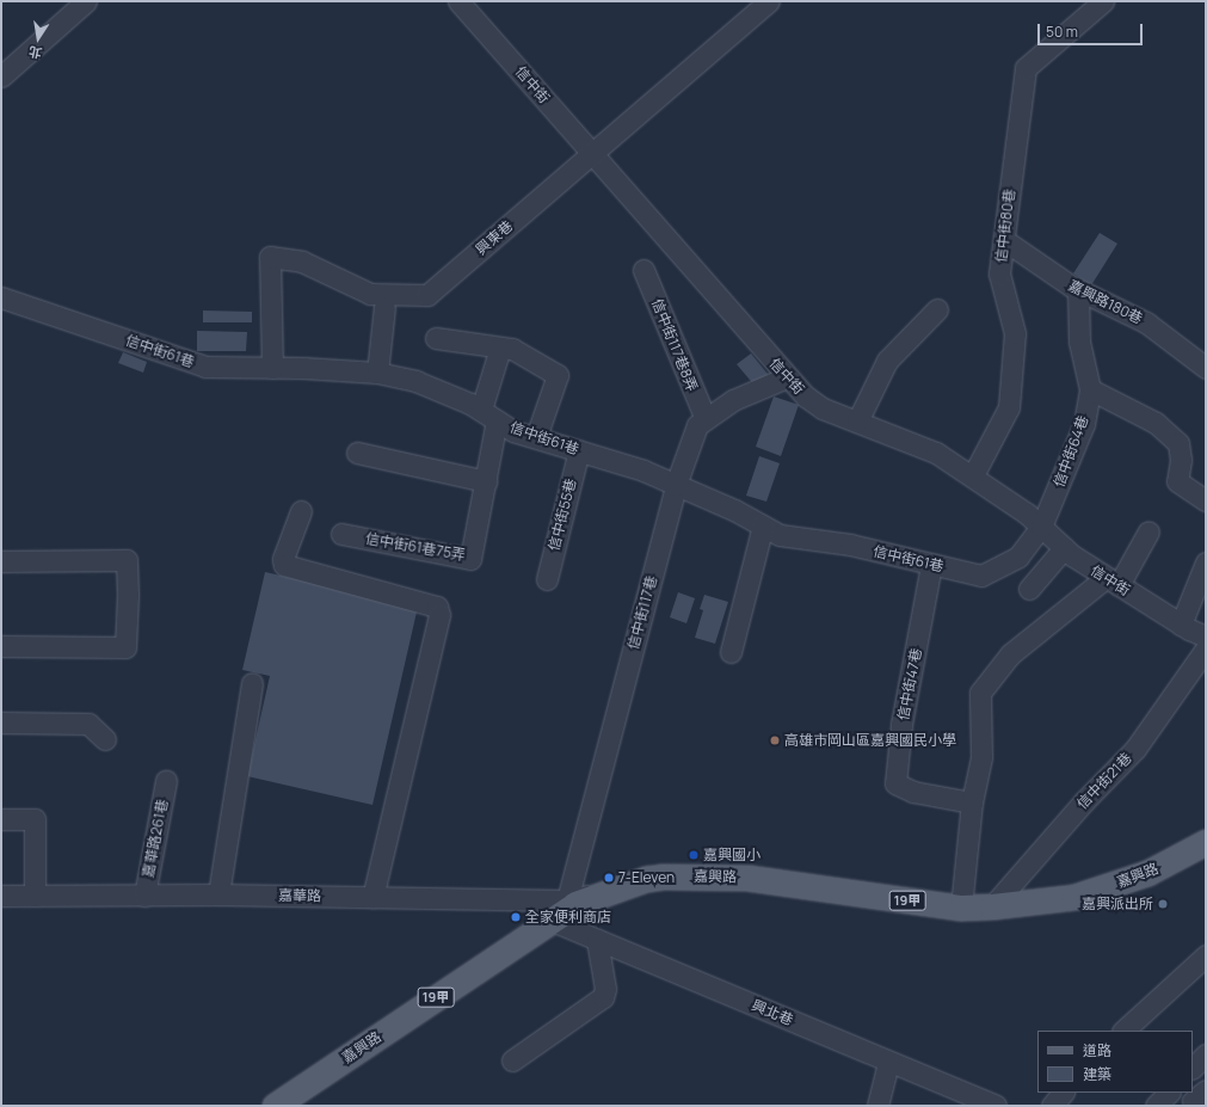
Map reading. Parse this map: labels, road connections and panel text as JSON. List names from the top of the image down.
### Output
{
  "streets": {
    "main road": ["嘉興路", "19甲"],
    "street": [
      "信中街",
      "信中街80巷",
      "興東巷",
      "嘉興路180巷",
      "信中街117巷8弄",
      "信中街61巷",
      "信中街64巷",
      "信中街55巷",
      "信中街61巷75弄",
      "信中街117巷",
      "信中街47巷",
      "信中街21巷",
      "嘉華路261巷",
      "嘉華路",
      "興北巷"
    ]
  },
  "crossings": [
    ["信中街", "信中街80巷"],
    ["信中街", "興東巷"],
    ["信中街", "信中街61巷"],
    ["信中街", "信中街64巷"],
    ["信中街", "信中街117巷"],
    ["信中街80巷", "嘉興路180巷"],
    ["興東巷", "信中街61巷"],
    ["嘉興路180巷", "信中街64巷"],
    ["信中街117巷8弄", "信中街117巷"],
    ["信中街61巷", "信中街64巷"],
    ["信中街61巷", "信中街55巷"],
    ["信中街61巷", "信中街61巷75弄"],
    ["信中街61巷", "信中街117巷"],
    ["信中街61巷", "信中街47巷"],
    ["信中街117巷", "嘉華路"],
    ["信中街21巷", "嘉興路"],
    ["嘉華路261巷", "嘉華路"],
    ["嘉興路", "嘉華路"],
    ["嘉興路", "興北巷"]
  ],
  "places": [
    "高雄市岡山區嘉興國民小學",
    "嘉興國小",
    "7-Eleven",
    "嘉興派出所",
    "全家便利商店"
  ],
  "legend": ["道路", "建築"],
  "scale_bar": "50 m",
  "north": "bottom"
}
